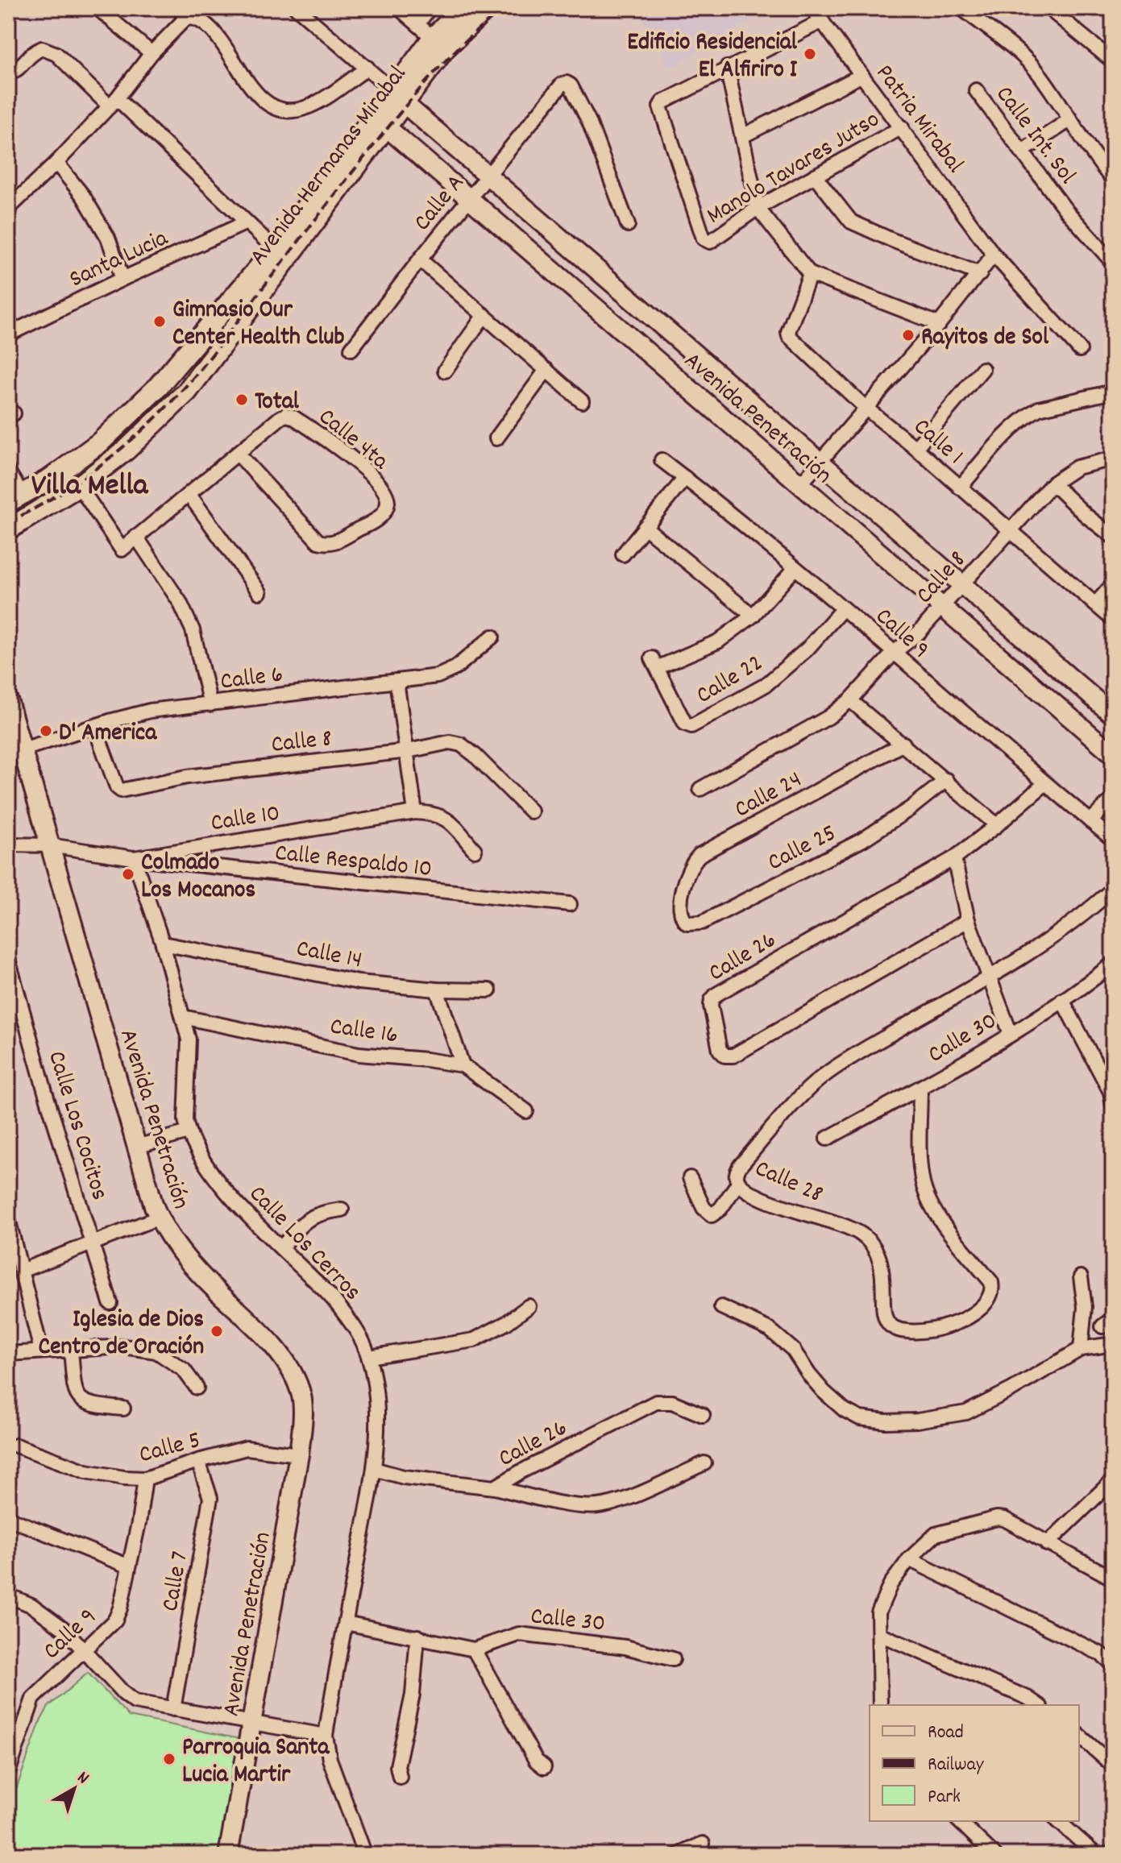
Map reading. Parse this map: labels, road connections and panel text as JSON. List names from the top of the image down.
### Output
{
  "streets": {
    "main road": ["Avenida Hermanas Mirabal"],
    "street": [
      "Patria Mirabal",
      "Calle Int. Sol",
      "Manolo Tavares Jutso",
      "Calle A",
      "Santa Lucia",
      "Avenida Penetración",
      "Calle 4ta",
      "Calle 1",
      "Calle 8",
      "Calle 9",
      "Calle 6",
      "Calle 22",
      "Calle 24",
      "Calle 10",
      "Calle 25",
      "Calle Respaldo 10",
      "Calle 14",
      "Calle 26",
      "Calle 16",
      "Calle 30",
      "Calle Los Cocitos",
      "Calle 28",
      "Calle Los Cerros",
      "Calle 5",
      "Calle 7"
    ]
  },
  "crossings": [
    ["Patria Mirabal", "Manolo Tavares Jutso"],
    ["Avenida Hermanas Mirabal", "Avenida Penetración"],
    ["Calle A", "Avenida Penetración"],
    ["Avenida Penetración", "Calle 8"],
    ["Avenida Penetración", "Calle 6"],
    ["Avenida Penetración", "Calle 10"],
    ["Avenida Penetración", "Calle 5"],
    ["Calle 1", "Calle 8"],
    ["Calle 8", "Calle 9"],
    ["Calle 8", "Calle 6"],
    ["Calle 9", "Calle 22"],
    ["Calle 9", "Calle 26"],
    ["Calle 9", "Calle 5"],
    ["Calle 24", "Calle 25"],
    ["Calle 10", "Calle Respaldo 10"],
    ["Calle 10", "Calle Los Cerros"],
    ["Calle Respaldo 10", "Calle Los Cerros"],
    ["Calle 14", "Calle Los Cerros"],
    ["Calle 26", "Calle Los Cerros"],
    ["Calle 16", "Calle Los Cerros"],
    ["Calle 30", "Calle 28"],
    ["Calle 5", "Calle 7"]
  ],
  "districts": ["Villa Mella"],
  "places": [
    "Edificio Residencial El Alfiriro I",
    "Gimnasio Our Center Health Club",
    "Rayitos de Sol",
    "Total",
    "D' America",
    "Colmado Los Mocanos",
    "Iglesia de Dios Centro de Oración",
    "Parroquia Santa Lucia Martir"
  ],
  "legend": ["Road", "Railway", "Park"],
  "north": "top right"
}
